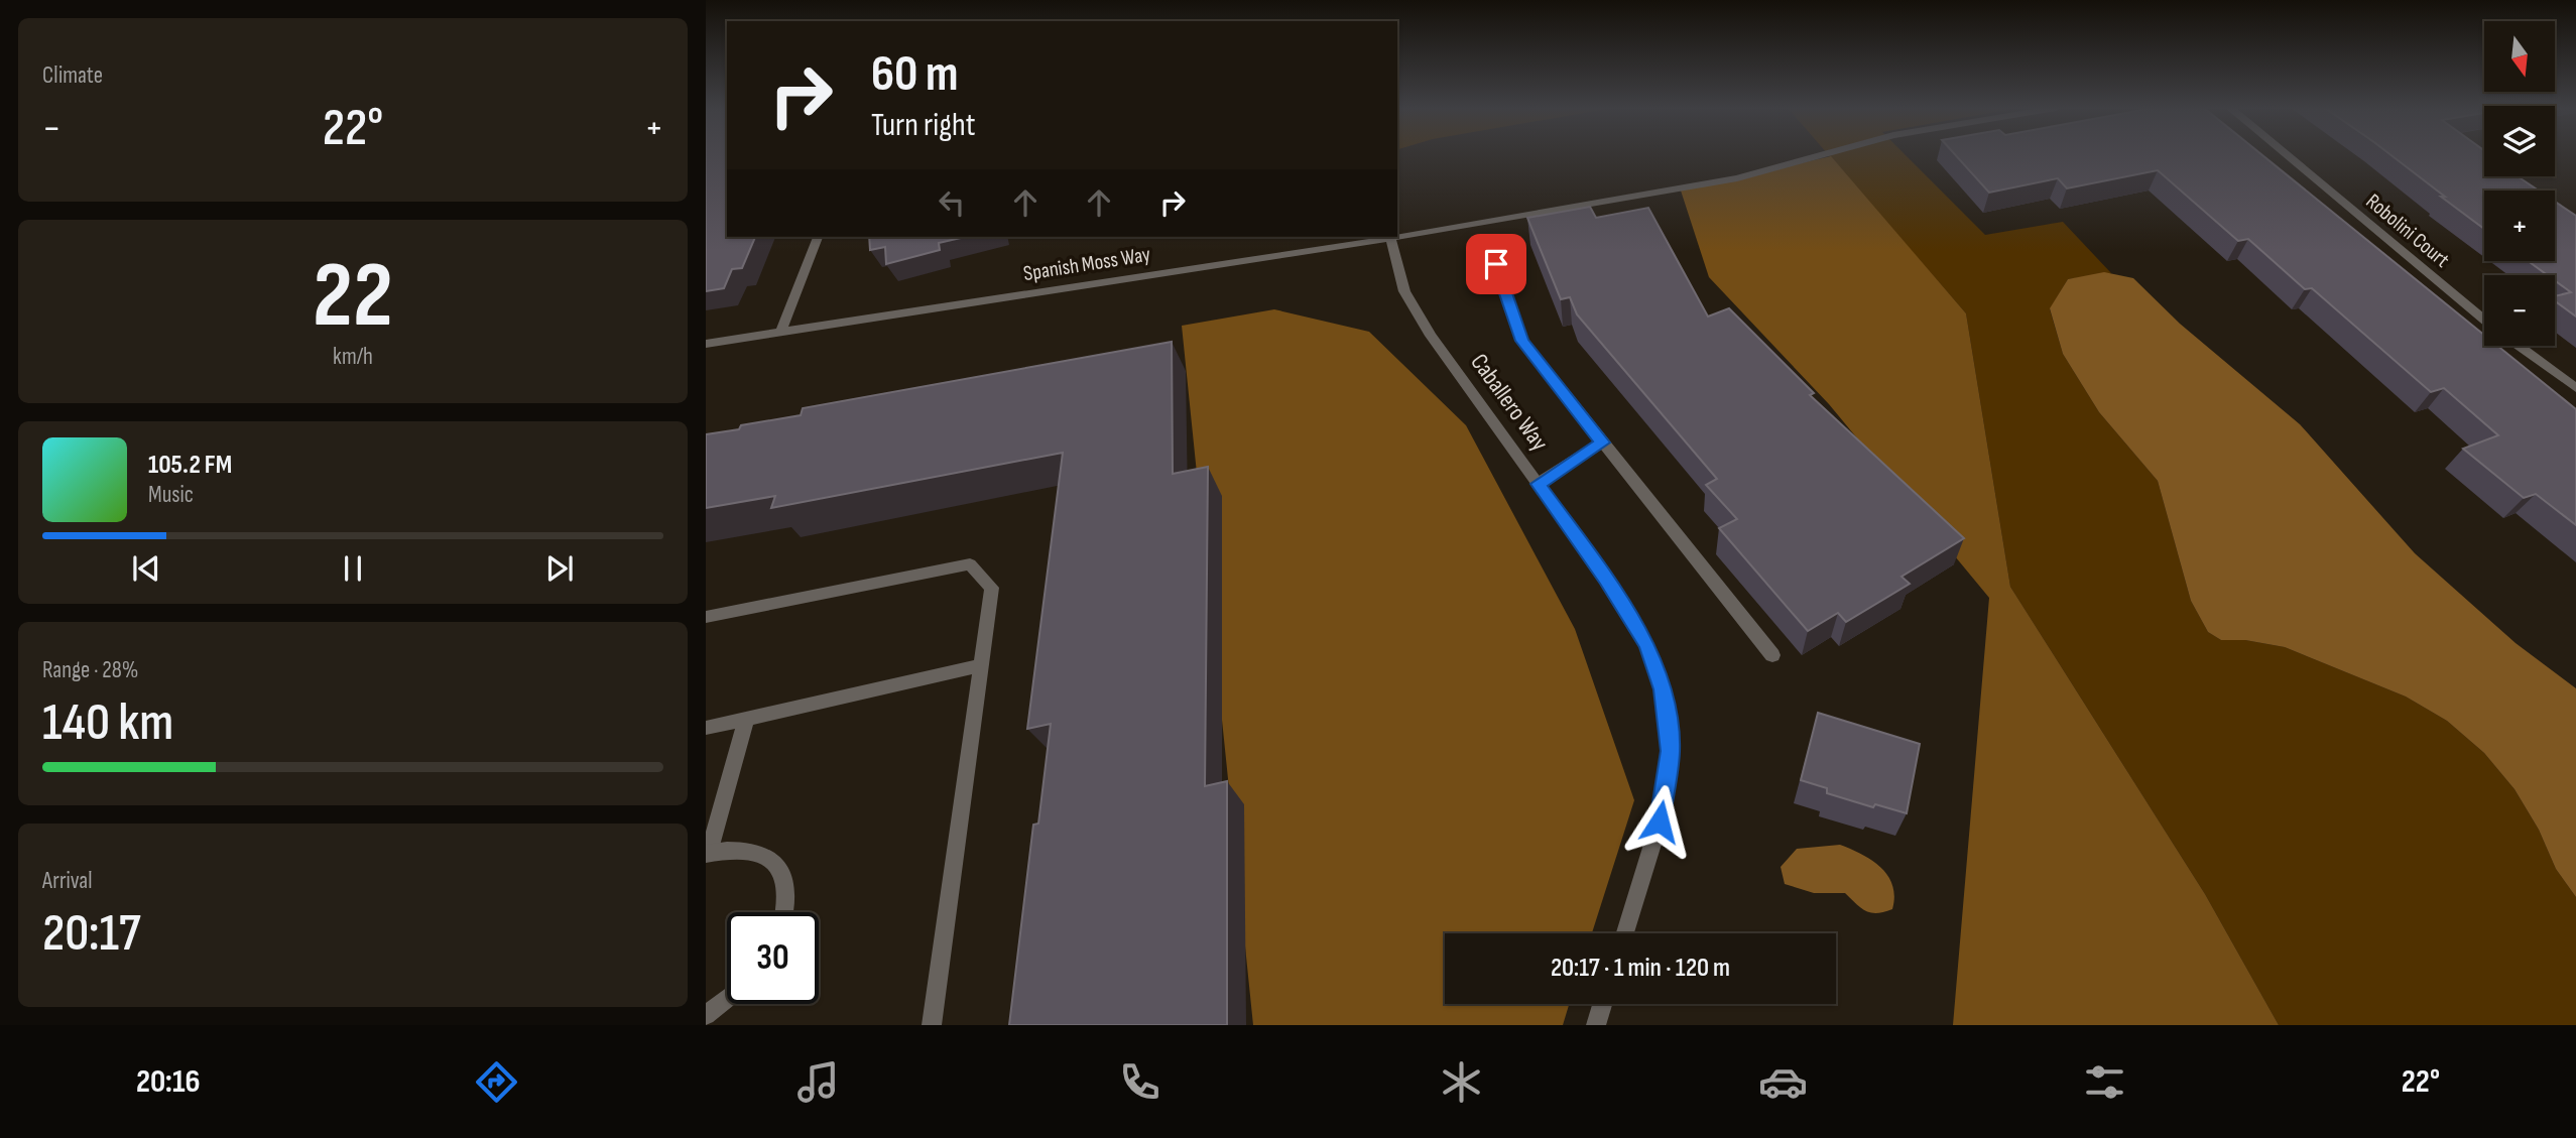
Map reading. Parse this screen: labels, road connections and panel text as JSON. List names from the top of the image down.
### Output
{
  "streets": {
    "street": ["Robolini Court", "Spanish Moss Way", "Caballero Way"]
  },
  "crossings": [
    ["Spanish Moss Way", "Caballero Way"]
  ],
  "north": "bottom",
  "page": {
    "tile": [
      "Climate",
      ["22", "km/h"],
      ["Range · 28%", "140 km"],
      ["Arrival", "20:17"]
    ],
    "map_buttons": ["+", "−"],
    "turn": ["60 m", "Turn right"],
    "heat": ["−", "22°", "+"],
    "song": ["105.2 FM", "Music"],
    "limit": "30",
    "trip": "20:17 · 1 min · 120 m",
    "tabs": ["20:16", "22°"]
  }
}
